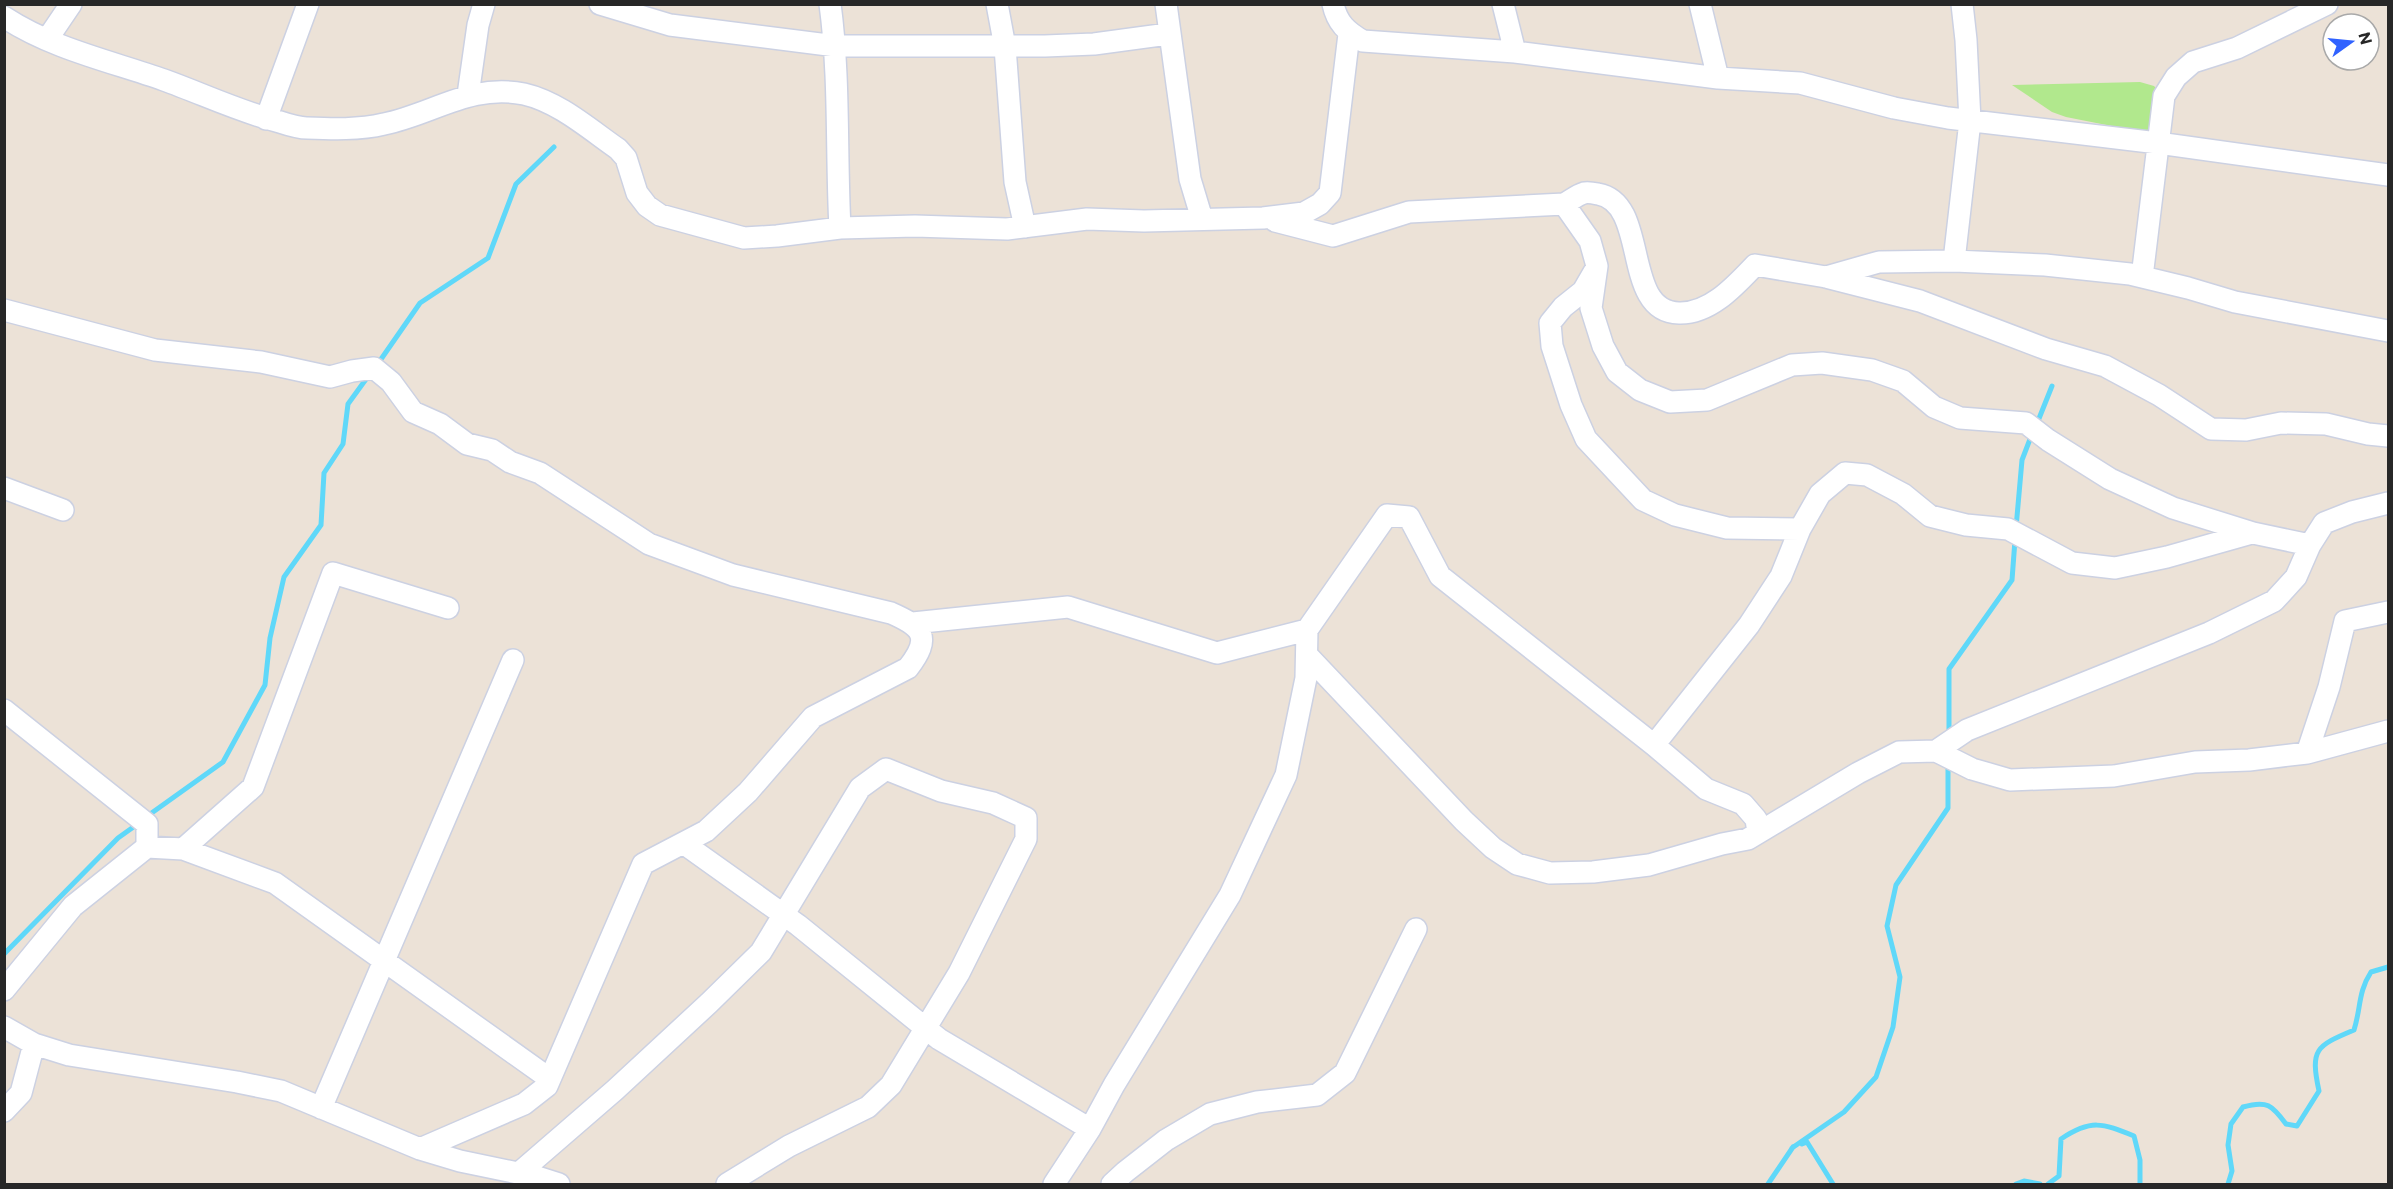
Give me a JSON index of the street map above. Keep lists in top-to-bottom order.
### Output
{
  "north": "right"
}
